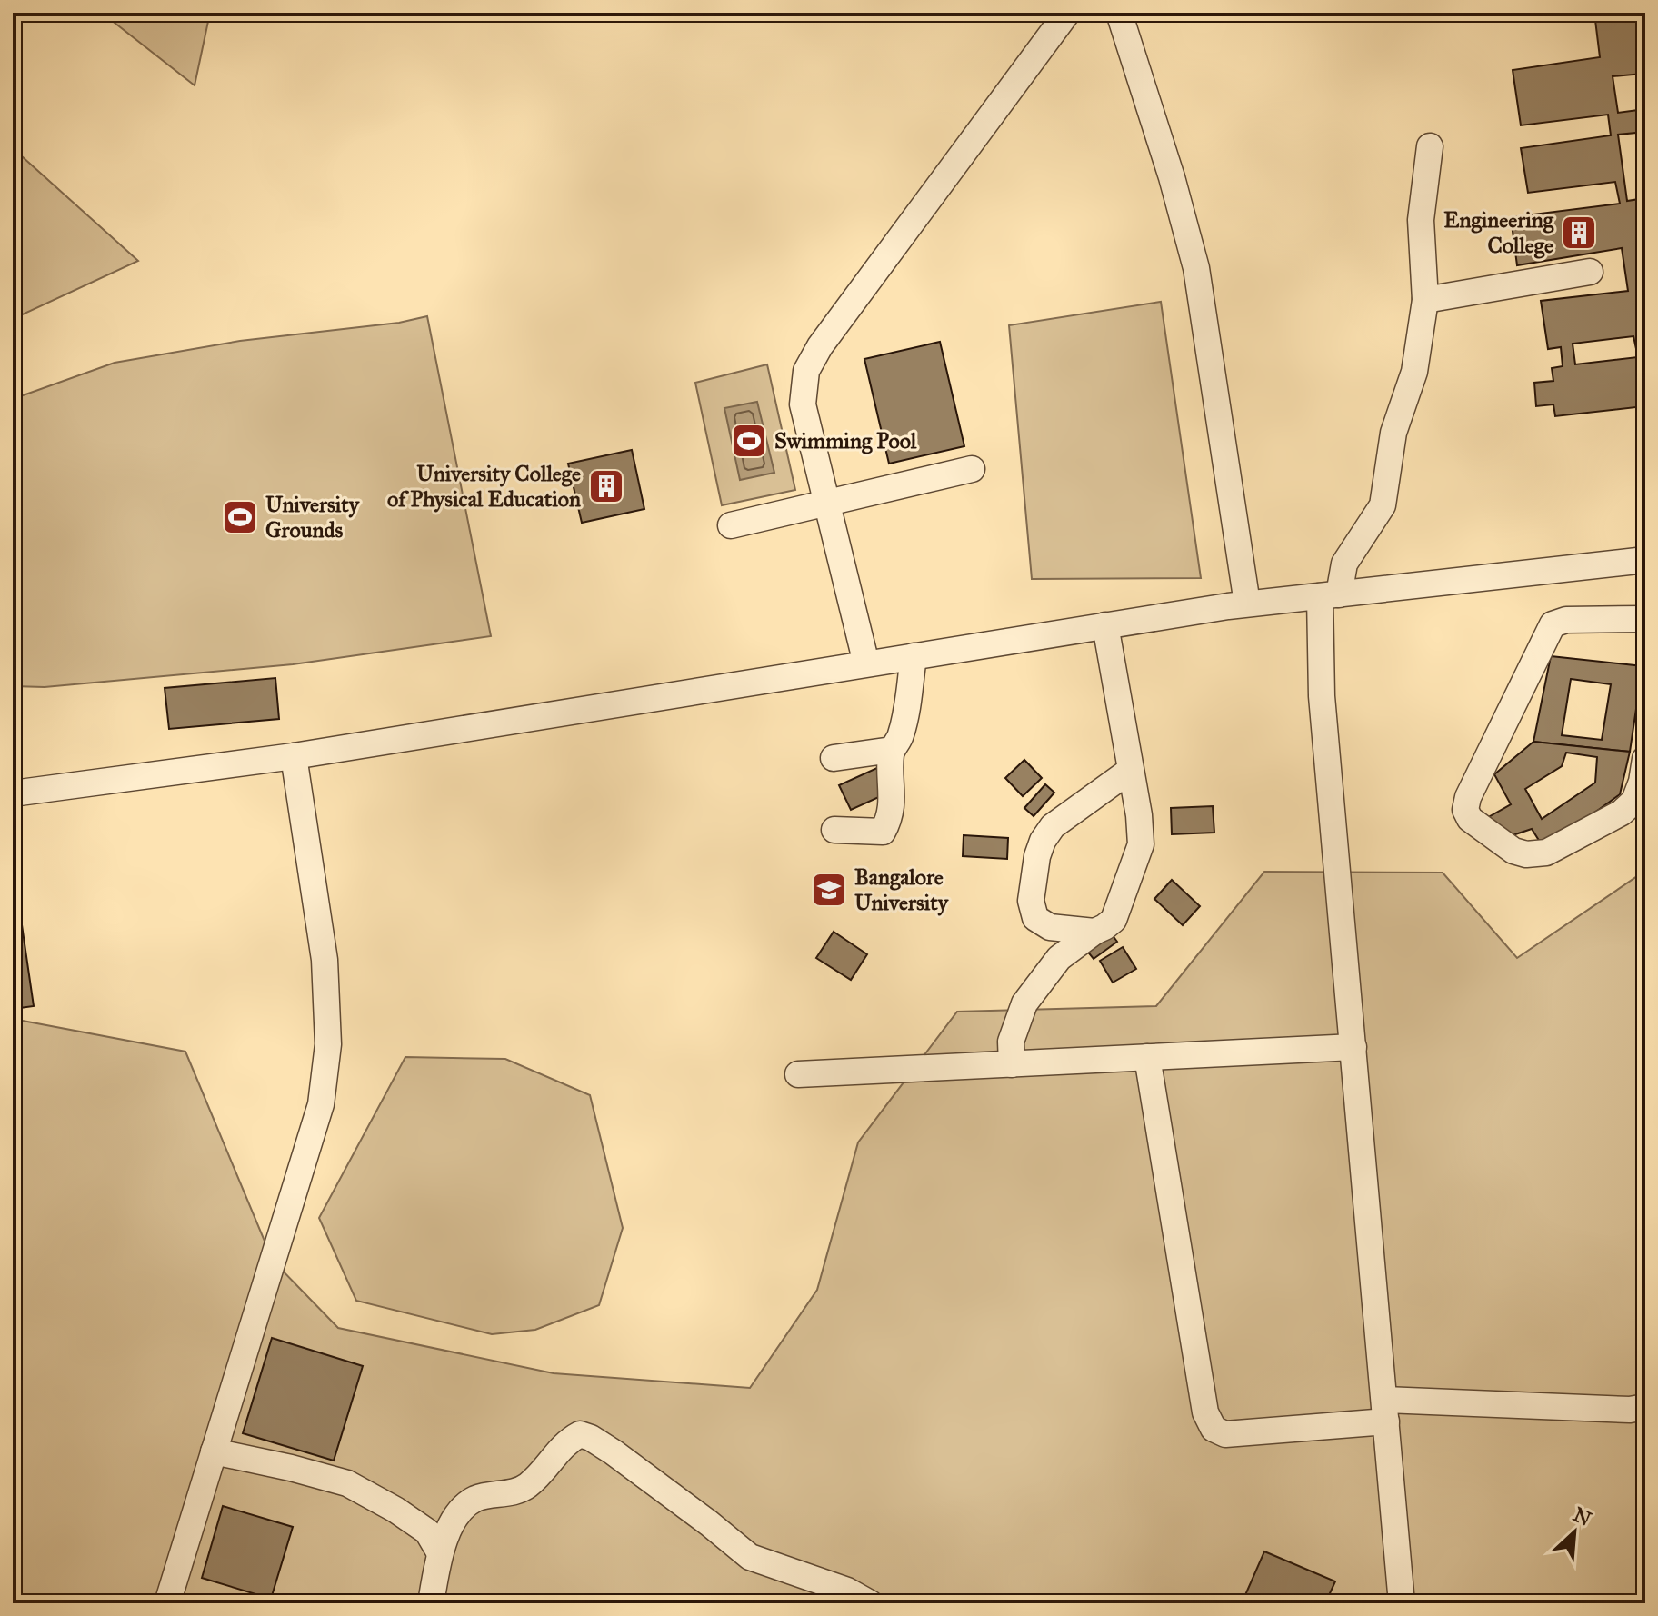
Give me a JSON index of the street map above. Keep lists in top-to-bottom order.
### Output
{
  "places": {
    "building": ["Engineering College", "University College of Physical Education"],
    "sports": ["Swimming Pool", "University Grounds"],
    "school or university": ["Bangalore University"]
  },
  "north": "top right"
}
